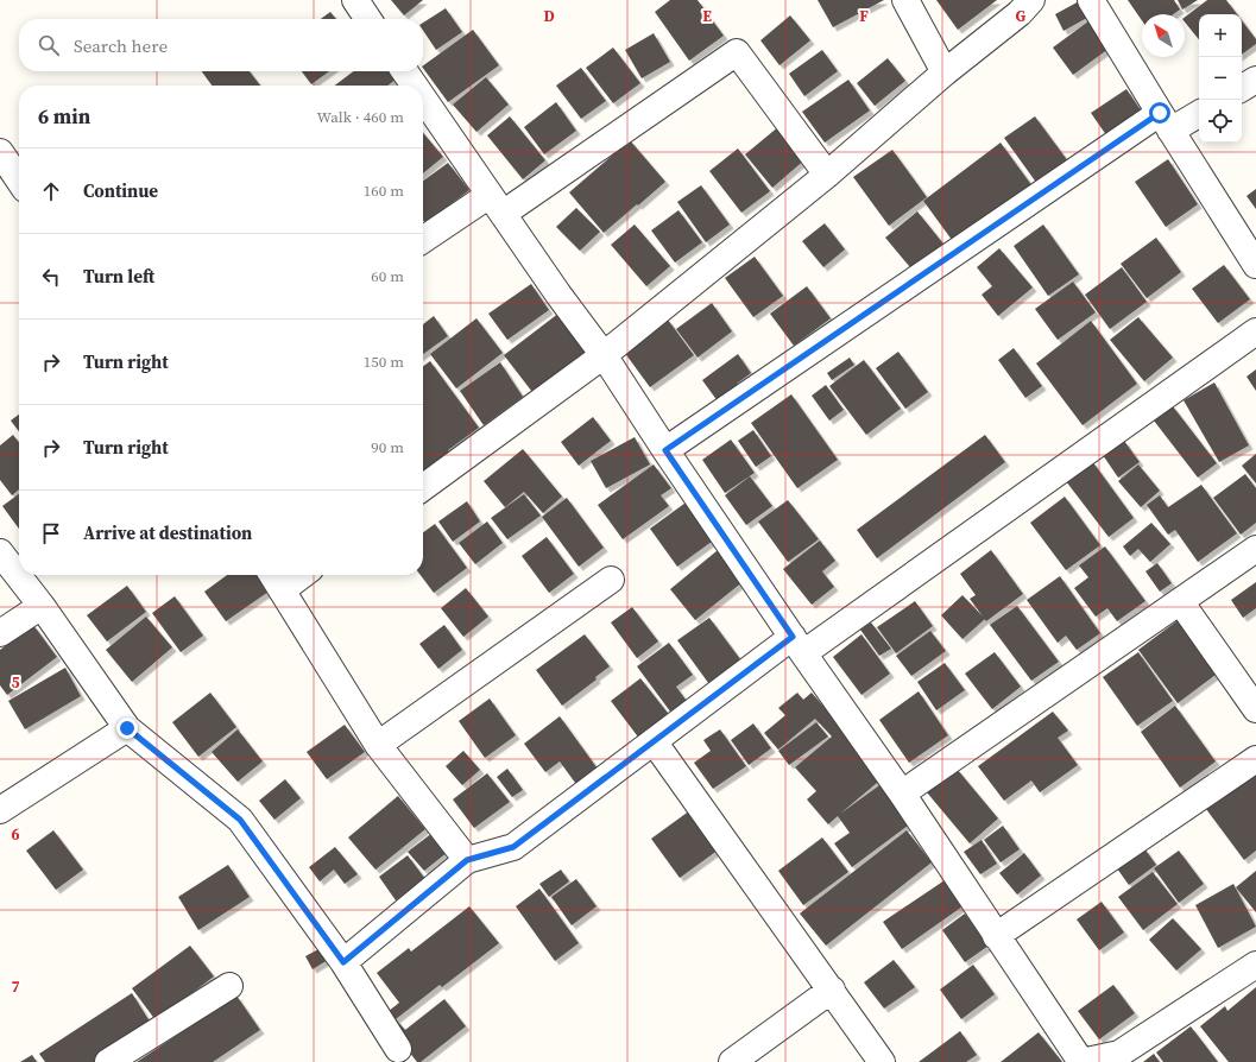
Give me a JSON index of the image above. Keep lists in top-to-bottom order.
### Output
{
  "north": "top left",
  "page": {
    "map_buttons": ["+", "−"],
    "search": "Search here",
    "heading": ["6 min", "Walk · 460 m"],
    "list": [
      ["Continue", "160 m"],
      ["Turn left", "60 m"],
      ["Turn right", "150 m"],
      ["Turn right", "90 m"],
      "Arrive at destination"
    ]
  },
  "grid": {
    "columns": [
      "D",
      "E",
      "F",
      "G"
    ],
    "rows": ["5", "6", "7"]
  }
}
